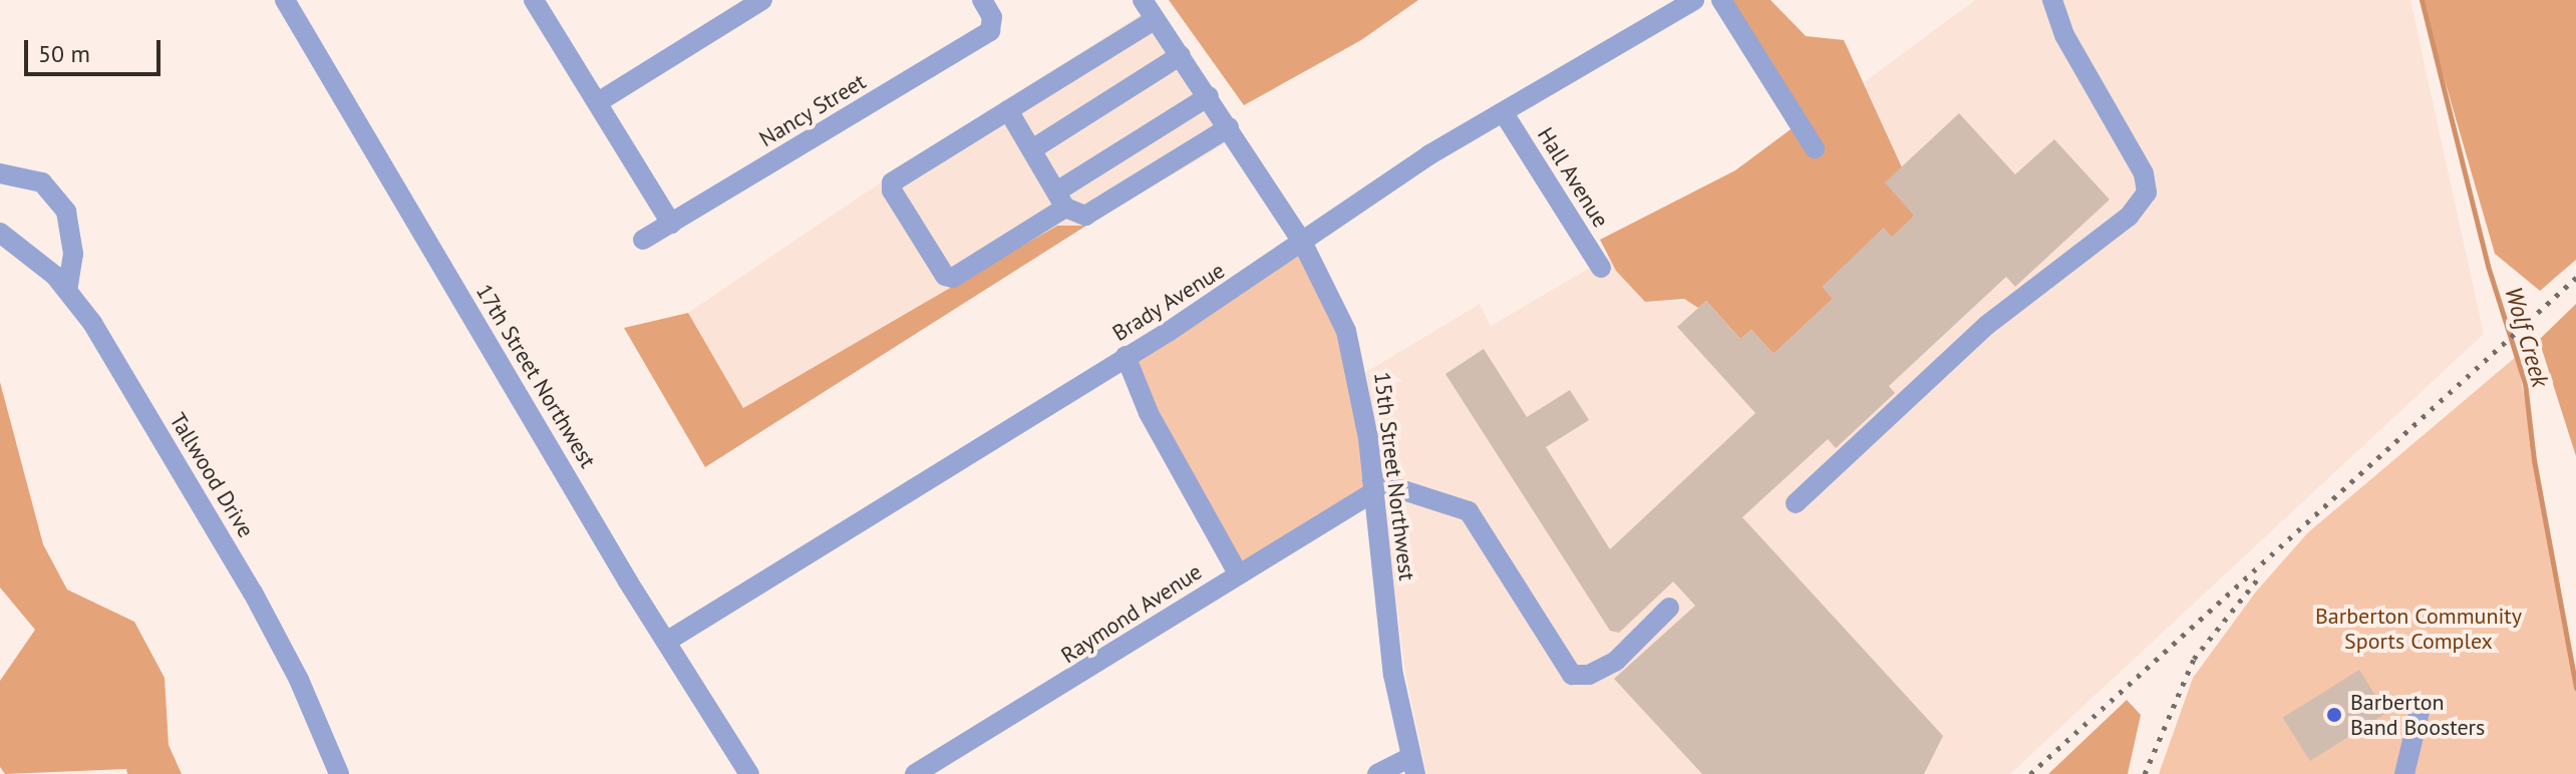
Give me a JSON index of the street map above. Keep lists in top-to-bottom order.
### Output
{
  "streets": {
    "street": [
      "Nancy Street",
      "Hall Avenue",
      "Brady Avenue",
      "17th Street Northwest",
      "Tallwood Drive",
      "15th Street Northwest",
      "Raymond Avenue"
    ]
  },
  "crossings": [
    ["Hall Avenue", "Brady Avenue"],
    ["Brady Avenue", "17th Street Northwest"],
    ["Brady Avenue", "15th Street Northwest"],
    ["15th Street Northwest", "Raymond Avenue"]
  ],
  "water": ["Wolf Creek"],
  "parks": ["Barberton Community Sports Complex"],
  "places": ["Barberton Band Boosters"],
  "scale_bar": "50 m"
}
